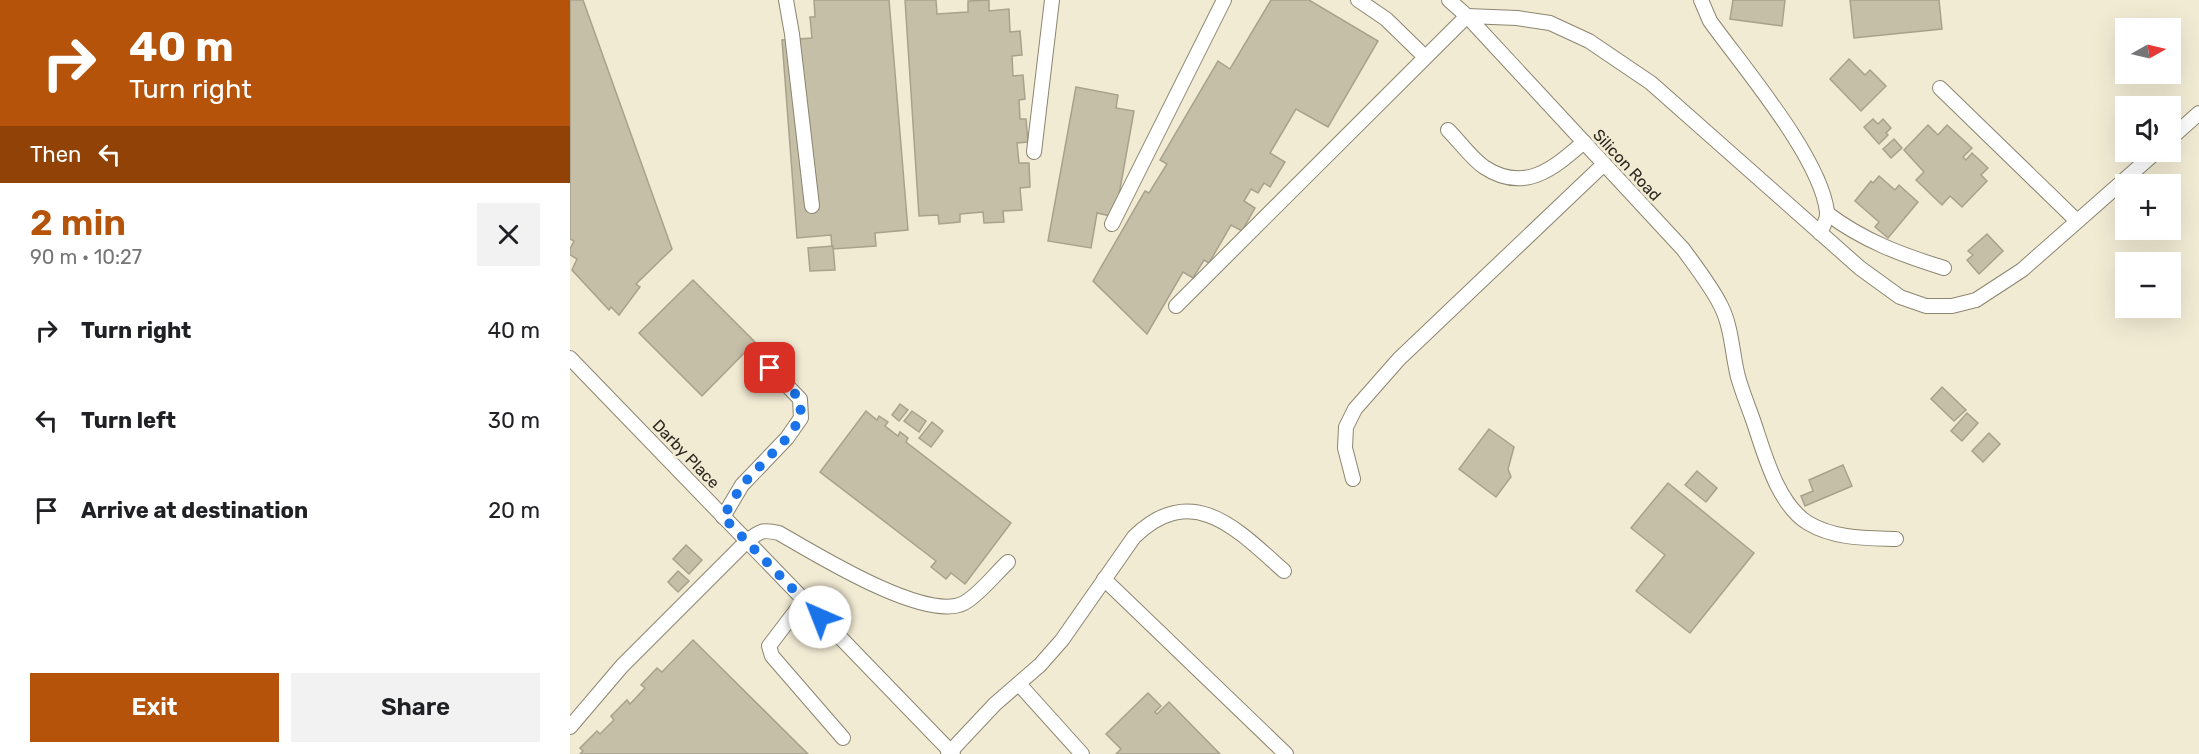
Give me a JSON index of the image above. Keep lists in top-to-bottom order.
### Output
{
  "streets": {
    "lane": ["Silicon Road", "Darby Place"]
  },
  "north": "right",
  "page": {
    "turn": ["40 m", "Turn right"],
    "map_buttons": ["+", "−"],
    "then": "Then",
    "heading": ["2 min", "90 m · 10:27"],
    "list": [
      {
        "name": "Turn right",
        "value": "40 m"
      },
      {
        "name": "Turn left",
        "value": "30 m"
      },
      {
        "name": "Arrive at destination",
        "value": "20 m"
      }
    ],
    "buttons": ["Exit", "Share"]
  }
}
